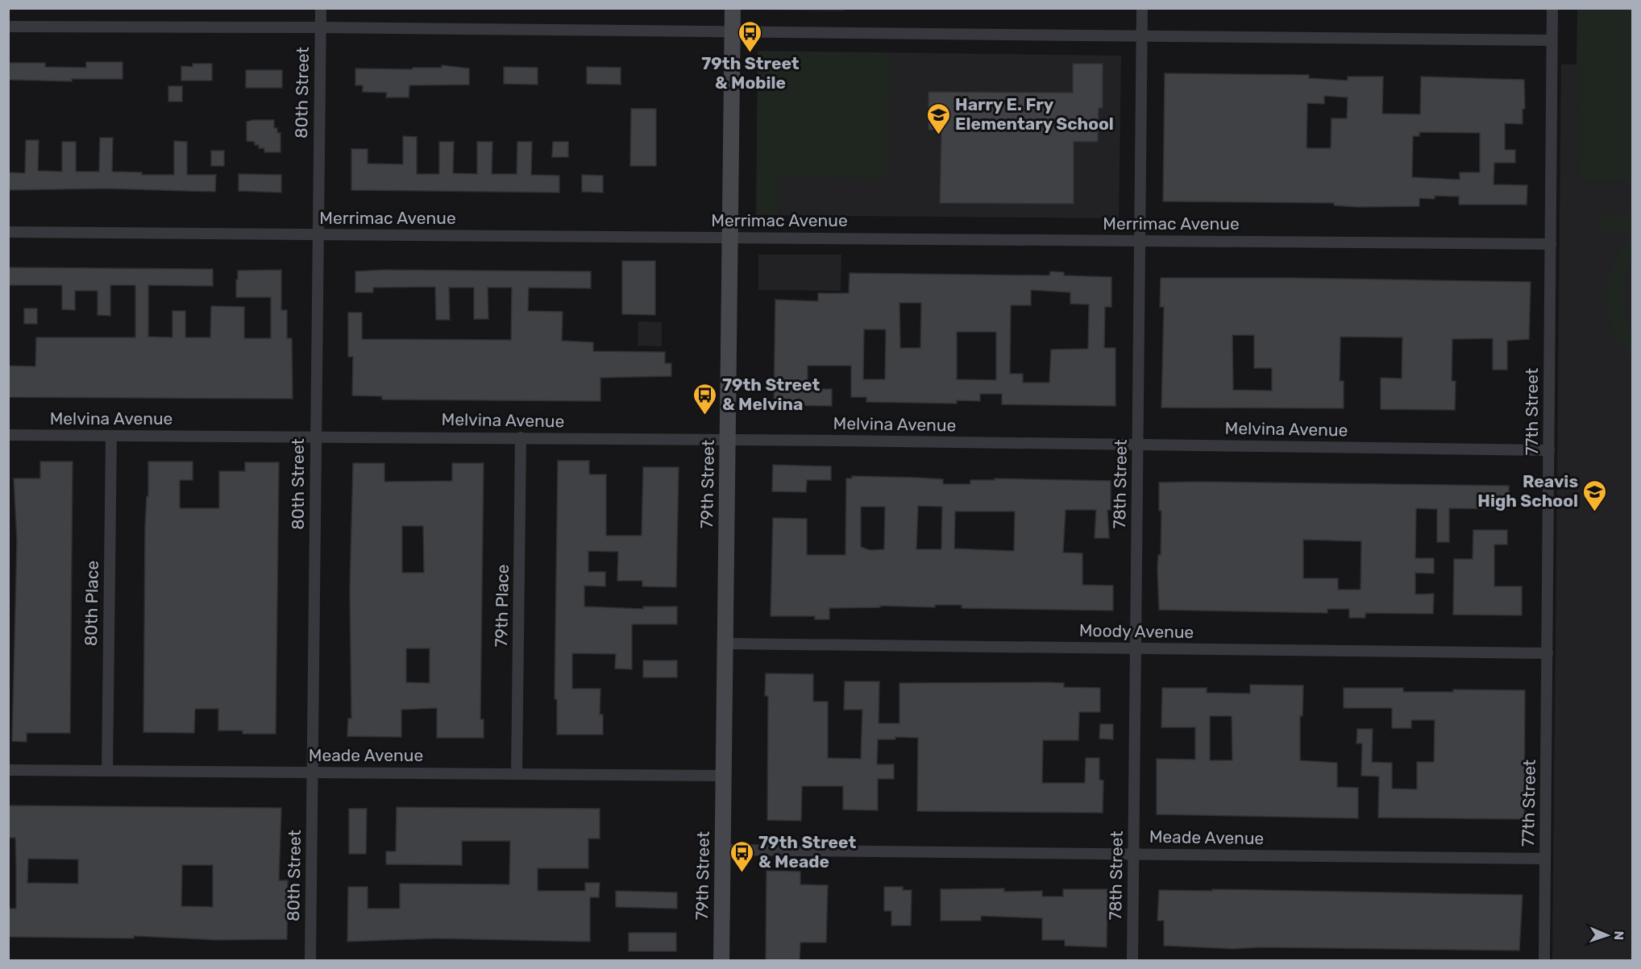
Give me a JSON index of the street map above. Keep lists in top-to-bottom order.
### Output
{
  "streets": {
    "main road": ["79th Street"],
    "street": [
      "80th Street",
      "Merrimac Avenue",
      "77th Street",
      "Melvina Avenue",
      "78th Street",
      "80th Place",
      "79th Place",
      "Moody Avenue",
      "Meade Avenue"
    ]
  },
  "crossings": [
    ["80th Street", "Merrimac Avenue"],
    ["80th Street", "Melvina Avenue"],
    ["80th Street", "Meade Avenue"],
    ["Merrimac Avenue", "77th Street"],
    ["Merrimac Avenue", "79th Street"],
    ["Merrimac Avenue", "78th Street"],
    ["77th Street", "Melvina Avenue"],
    ["77th Street", "Moody Avenue"],
    ["77th Street", "Meade Avenue"],
    ["Melvina Avenue", "79th Street"],
    ["Melvina Avenue", "78th Street"],
    ["Melvina Avenue", "80th Place"],
    ["Melvina Avenue", "79th Place"],
    ["79th Street", "Moody Avenue"],
    ["79th Street", "Meade Avenue"],
    ["78th Street", "Moody Avenue"],
    ["78th Street", "Meade Avenue"],
    ["80th Place", "Meade Avenue"],
    ["79th Place", "Meade Avenue"]
  ],
  "places": {
    "bus stop": ["79th Street & Mobile", "79th Street & Melvina", "79th Street & Meade"],
    "school or university": ["Harry E. Fry Elementary School", "Reavis High School"]
  },
  "north": "right"
}
